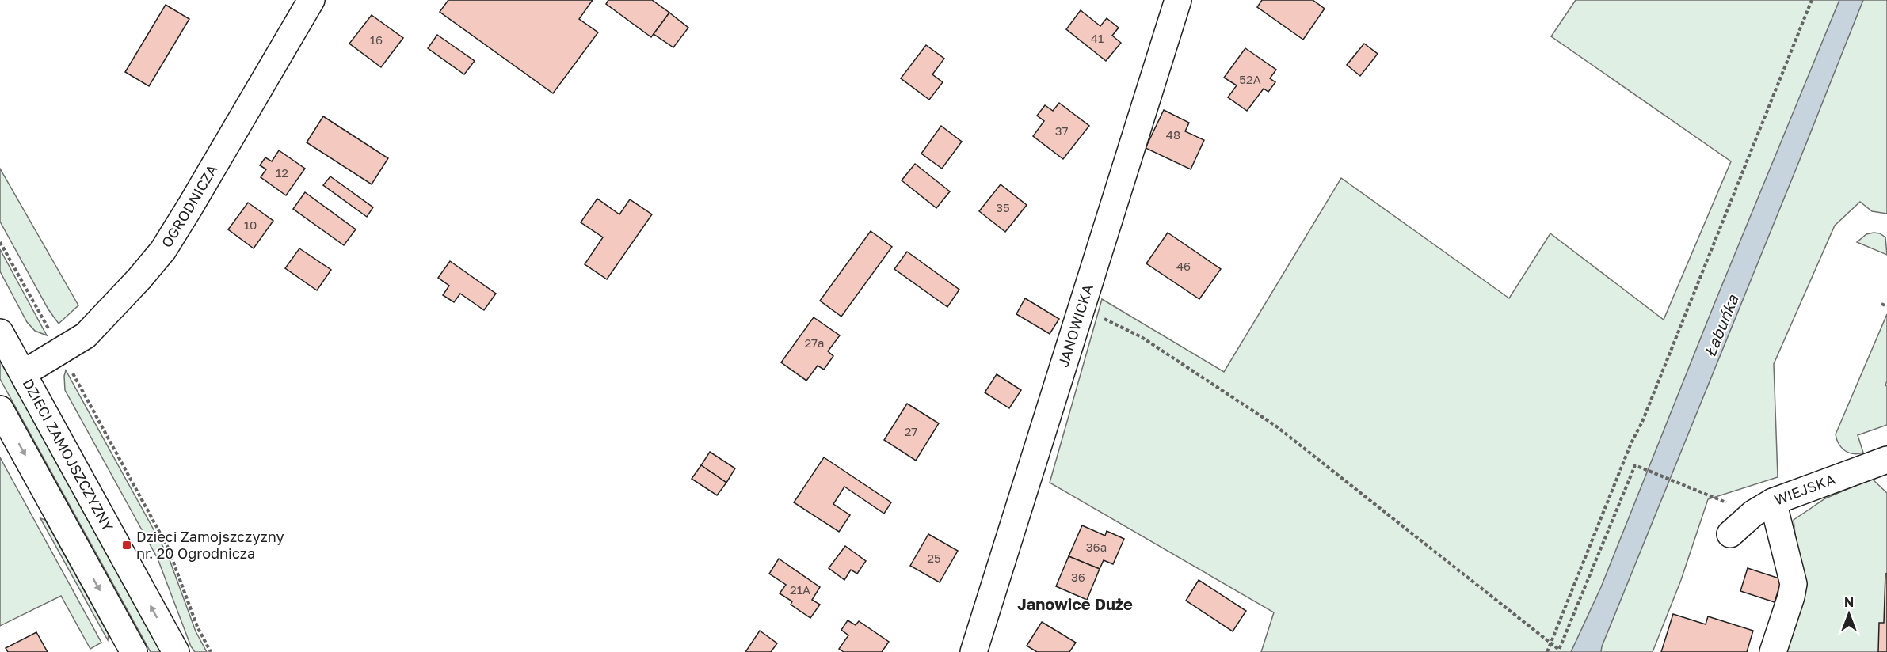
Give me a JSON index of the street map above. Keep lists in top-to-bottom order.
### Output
{
  "streets": {
    "street": [
      "OGRODNICZA",
      "JANOWICKA",
      "DZIECI ZAMOJSZCZYZNY",
      "WIEJSKA"
    ]
  },
  "crossings": [
    ["OGRODNICZA", "DZIECI ZAMOJSZCZYZNY"]
  ],
  "districts": ["Janowice Duże"],
  "water": ["Łabuńka"],
  "places": {
    "transit": ["Dzieci Zamojszczyzny nr. 20 Ogrodnicza"]
  },
  "house_numbers": [
    "41",
    "16",
    "52A",
    "37",
    "48",
    "12",
    "35",
    "10",
    "46",
    "27a",
    "27",
    "36a",
    "25",
    "36",
    "21A"
  ],
  "north": "top"
}
